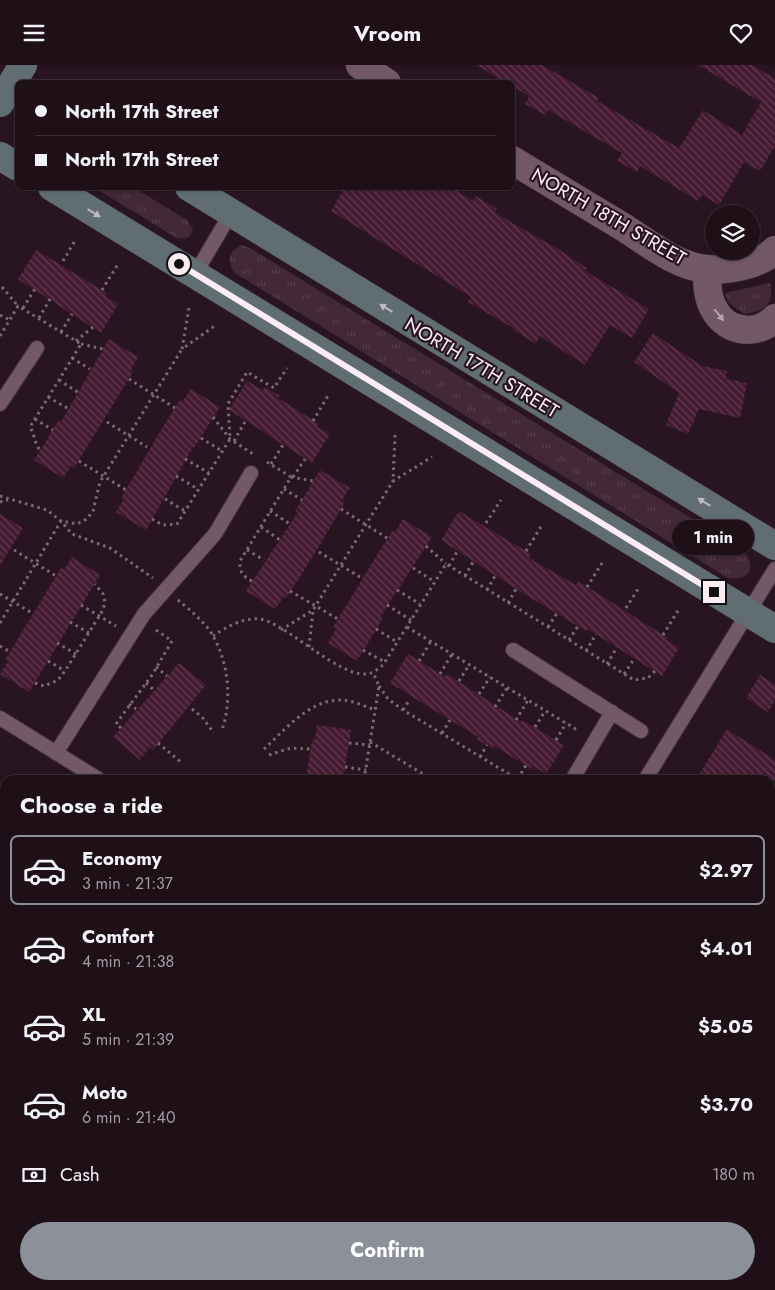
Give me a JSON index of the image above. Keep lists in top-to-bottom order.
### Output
{
  "streets": {
    "main road": ["NORTH 17TH STREET"],
    "street": ["NORTH 18TH STREET"]
  },
  "page": {
    "header": "Vroom",
    "banner": ["North 17th Street", "North 17th Street"],
    "bubble": "1 min",
    "heading": "Choose a ride",
    "list": [
      {
        "name": "Economy",
        "note": "3 min · 21:37",
        "value": "$2.97"
      },
      {
        "name": "Comfort",
        "note": "4 min · 21:38",
        "value": "$4.01"
      },
      {
        "name": "XL",
        "note": "5 min · 21:39",
        "value": "$5.05"
      },
      {
        "name": "Moto",
        "note": "6 min · 21:40",
        "value": "$3.70"
      }
    ],
    "pay": ["Cash", "180 m"],
    "buttons": "Confirm"
  }
}
